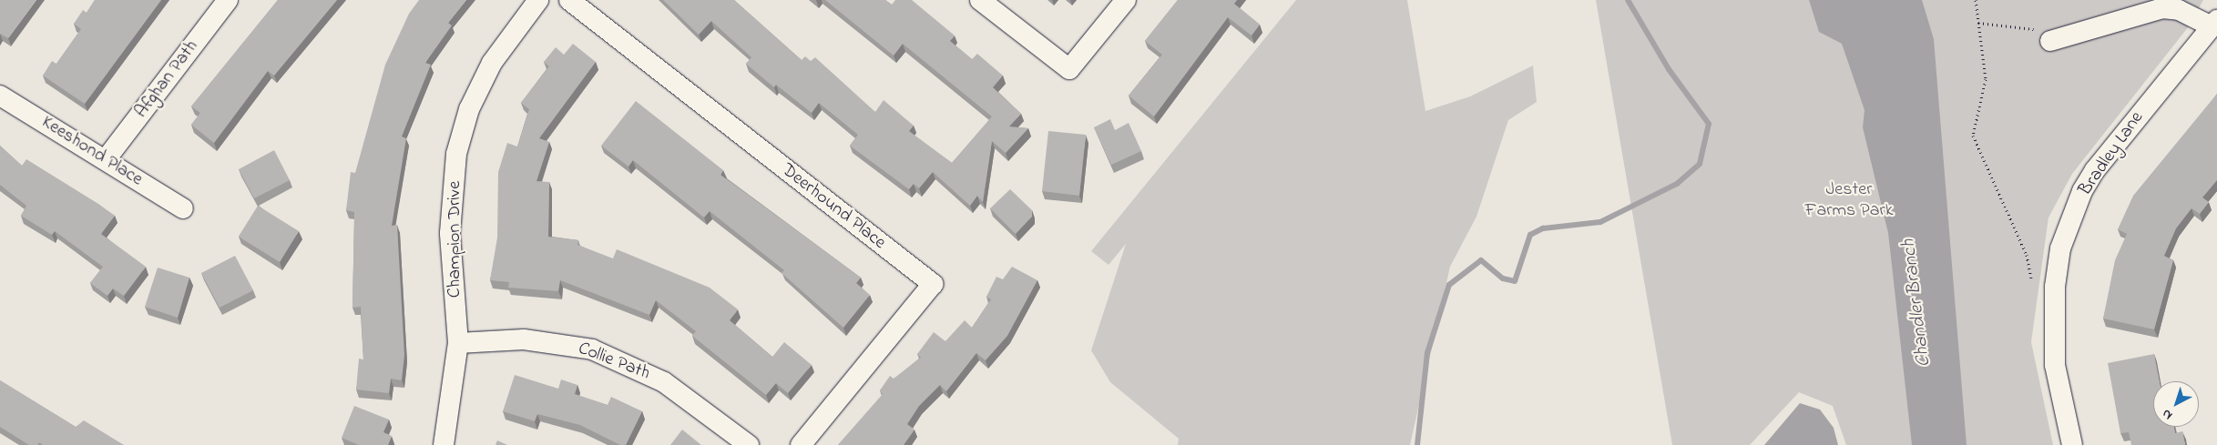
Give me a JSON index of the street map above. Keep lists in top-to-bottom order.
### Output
{
  "streets": {
    "street": [
      "Afghan Path",
      "Keeshond Place",
      "Bradley Lane",
      "Deerhound Place",
      "Champion Drive",
      "Collie Path"
    ]
  },
  "crossings": [
    ["Afghan Path", "Keeshond Place"],
    ["Champion Drive", "Collie Path"]
  ],
  "water": ["Chandler Branch"],
  "parks": ["Jester Farms Park"],
  "north": "bottom left"
}
